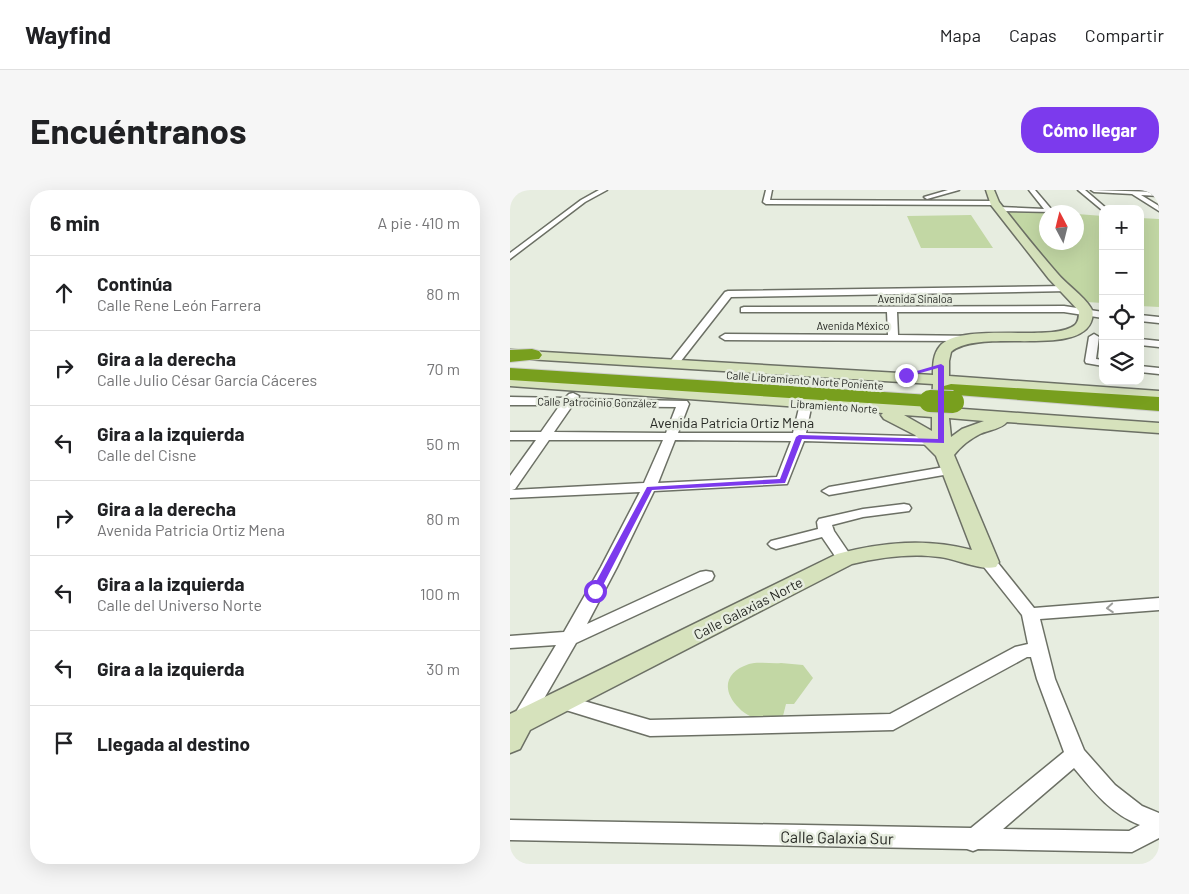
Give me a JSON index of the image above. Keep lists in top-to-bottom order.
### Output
{
  "streets": {
    "highway": ["Calle Libramiento Norte Poniente"],
    "street": [
      "Avenida Sinaloa",
      "Avenida México",
      "Calle Patrocinio González",
      "Libramiento Norte",
      "Avenida Patricia Ortiz Mena",
      "Calle Galaxias Norte",
      "Calle Galaxia Sur"
    ]
  },
  "crossings": [
    ["Calle Libramiento Norte Poniente", "Libramiento Norte"],
    ["Calle Patrocinio González", "Avenida Patricia Ortiz Mena"]
  ],
  "north": "top",
  "page": {
    "header": "Wayfind",
    "nav": ["Mapa", "Capas", "Compartir"],
    "buttons": "Cómo llegar",
    "title": "Encuéntranos",
    "heading": ["6 min", "A pie · 410 m"],
    "map_buttons": ["+", "−"],
    "list": [
      ["Continúa", "Calle Rene León Farrera", "80 m"],
      ["Gira a la derecha", "Calle Julio César García Cáceres", "70 m"],
      ["Gira a la izquierda", "Calle del Cisne", "50 m"],
      ["Gira a la derecha", "Avenida Patricia Ortiz Mena", "80 m"],
      ["Gira a la izquierda", "Calle del Universo Norte", "100 m"],
      ["Gira a la izquierda", "30 m"],
      "Llegada al destino"
    ]
  }
}
